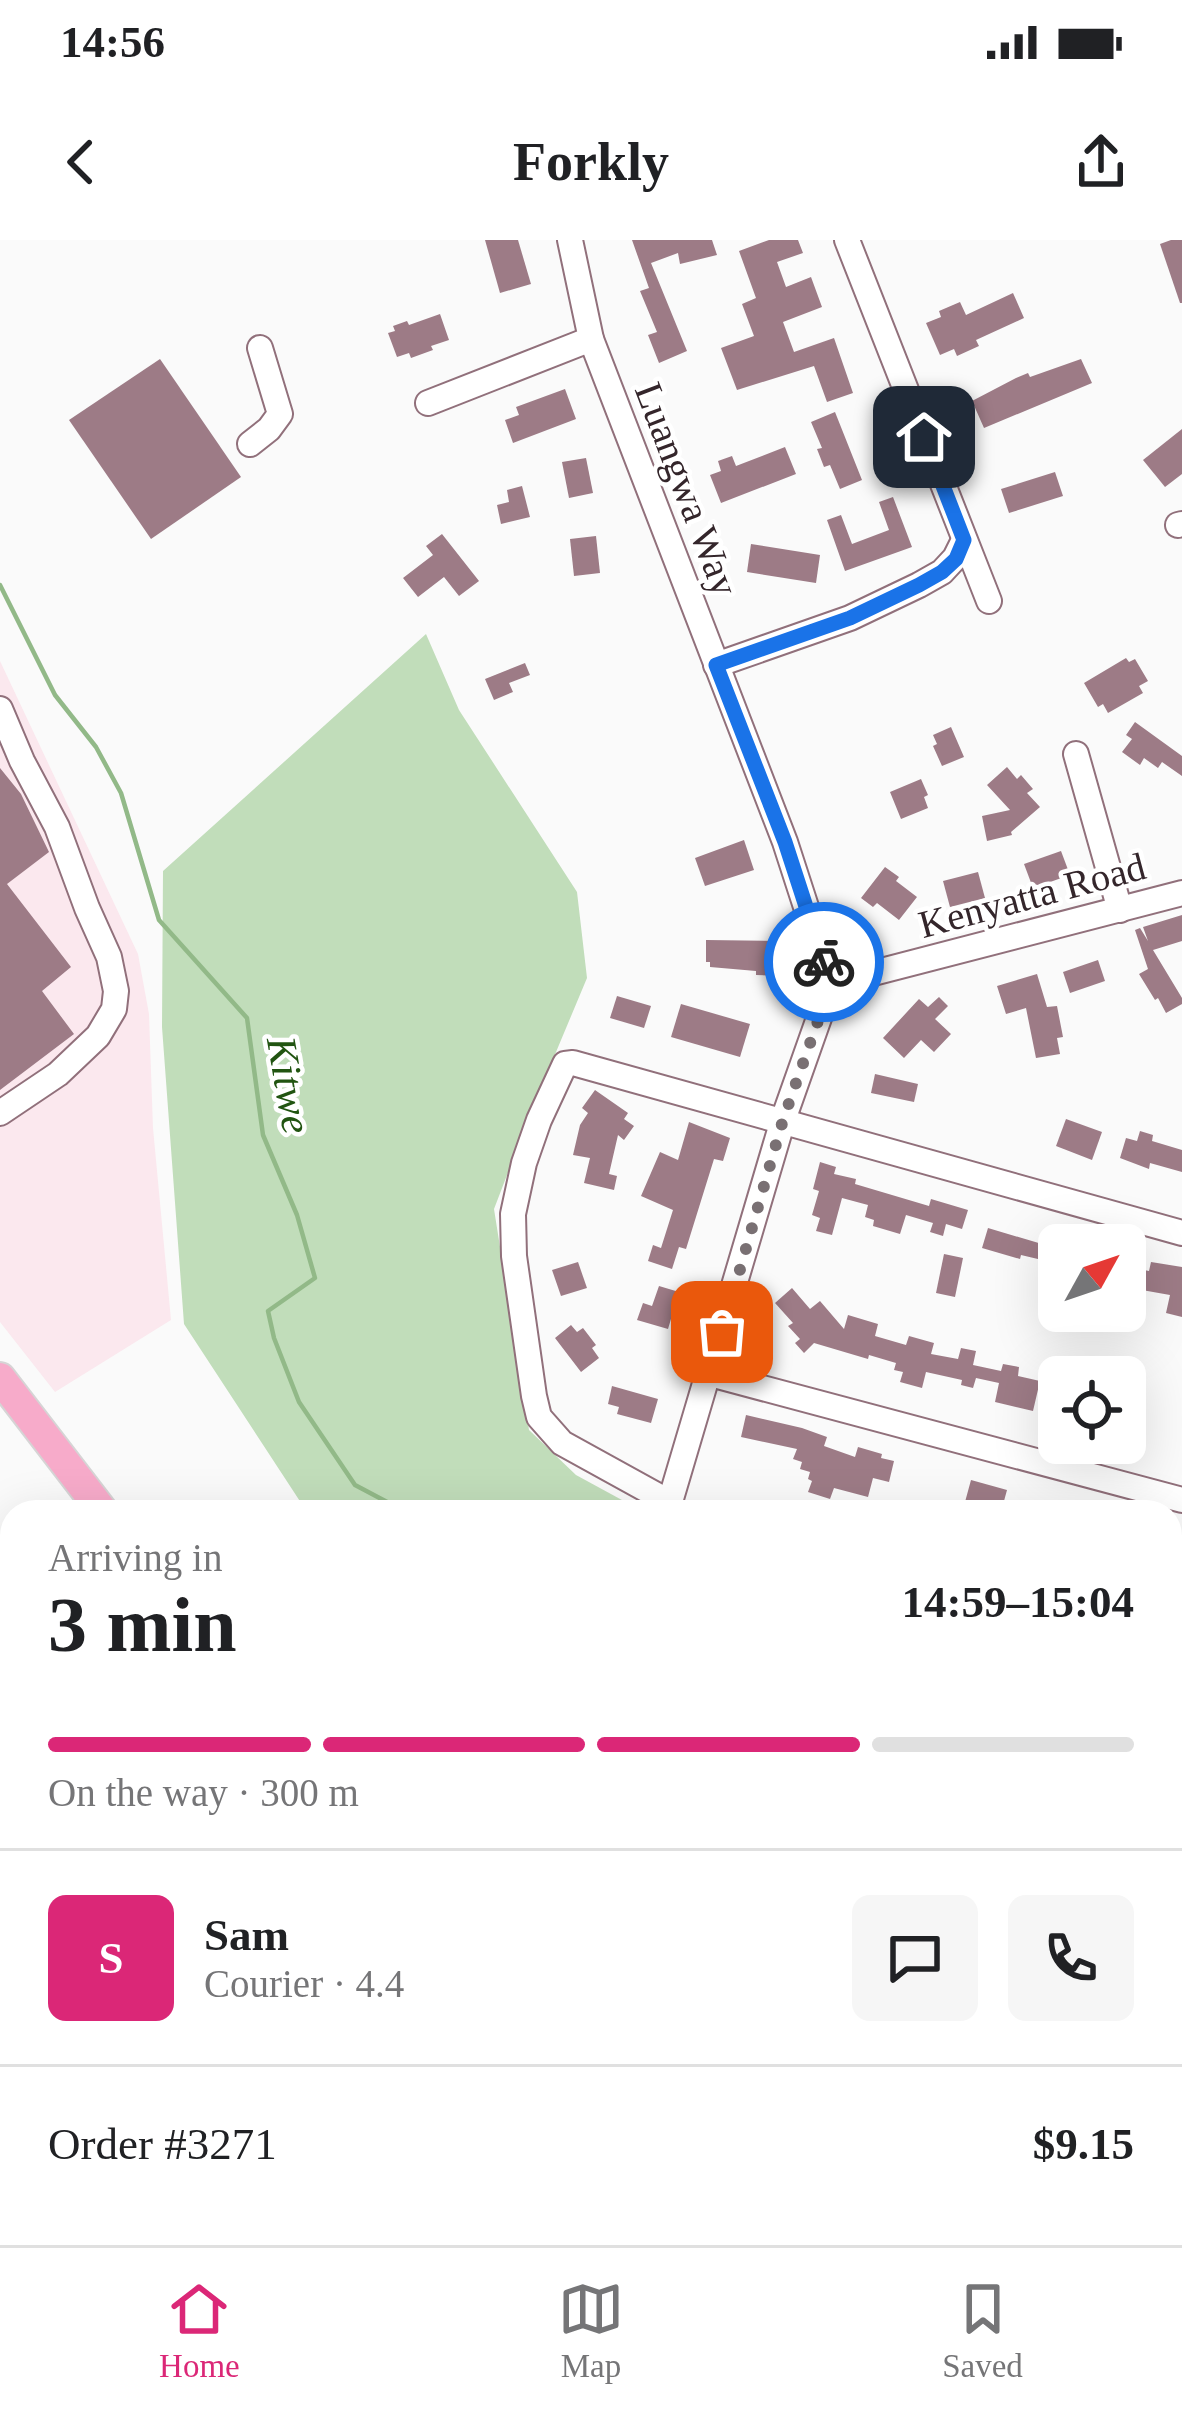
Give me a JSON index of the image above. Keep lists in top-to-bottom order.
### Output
{
  "streets": {
    "street": ["Luangwa Way", "Kenyatta Road"]
  },
  "crossings": [
    ["Luangwa Way", "Kenyatta Road"]
  ],
  "water": ["Kitwe"],
  "north": "top right",
  "page": {
    "status": "14:56",
    "header": "Forkly",
    "heading": ["3 min", "Arriving in", "14:59–15:04"],
    "panel": [
      "Sam",
      "Courier · 4.4",
      "Order #3271",
      "$9.15"
    ],
    "bar": "On the way · 300 m",
    "round": "S",
    "tabs": ["Home", "Map", "Saved"]
  }
}
